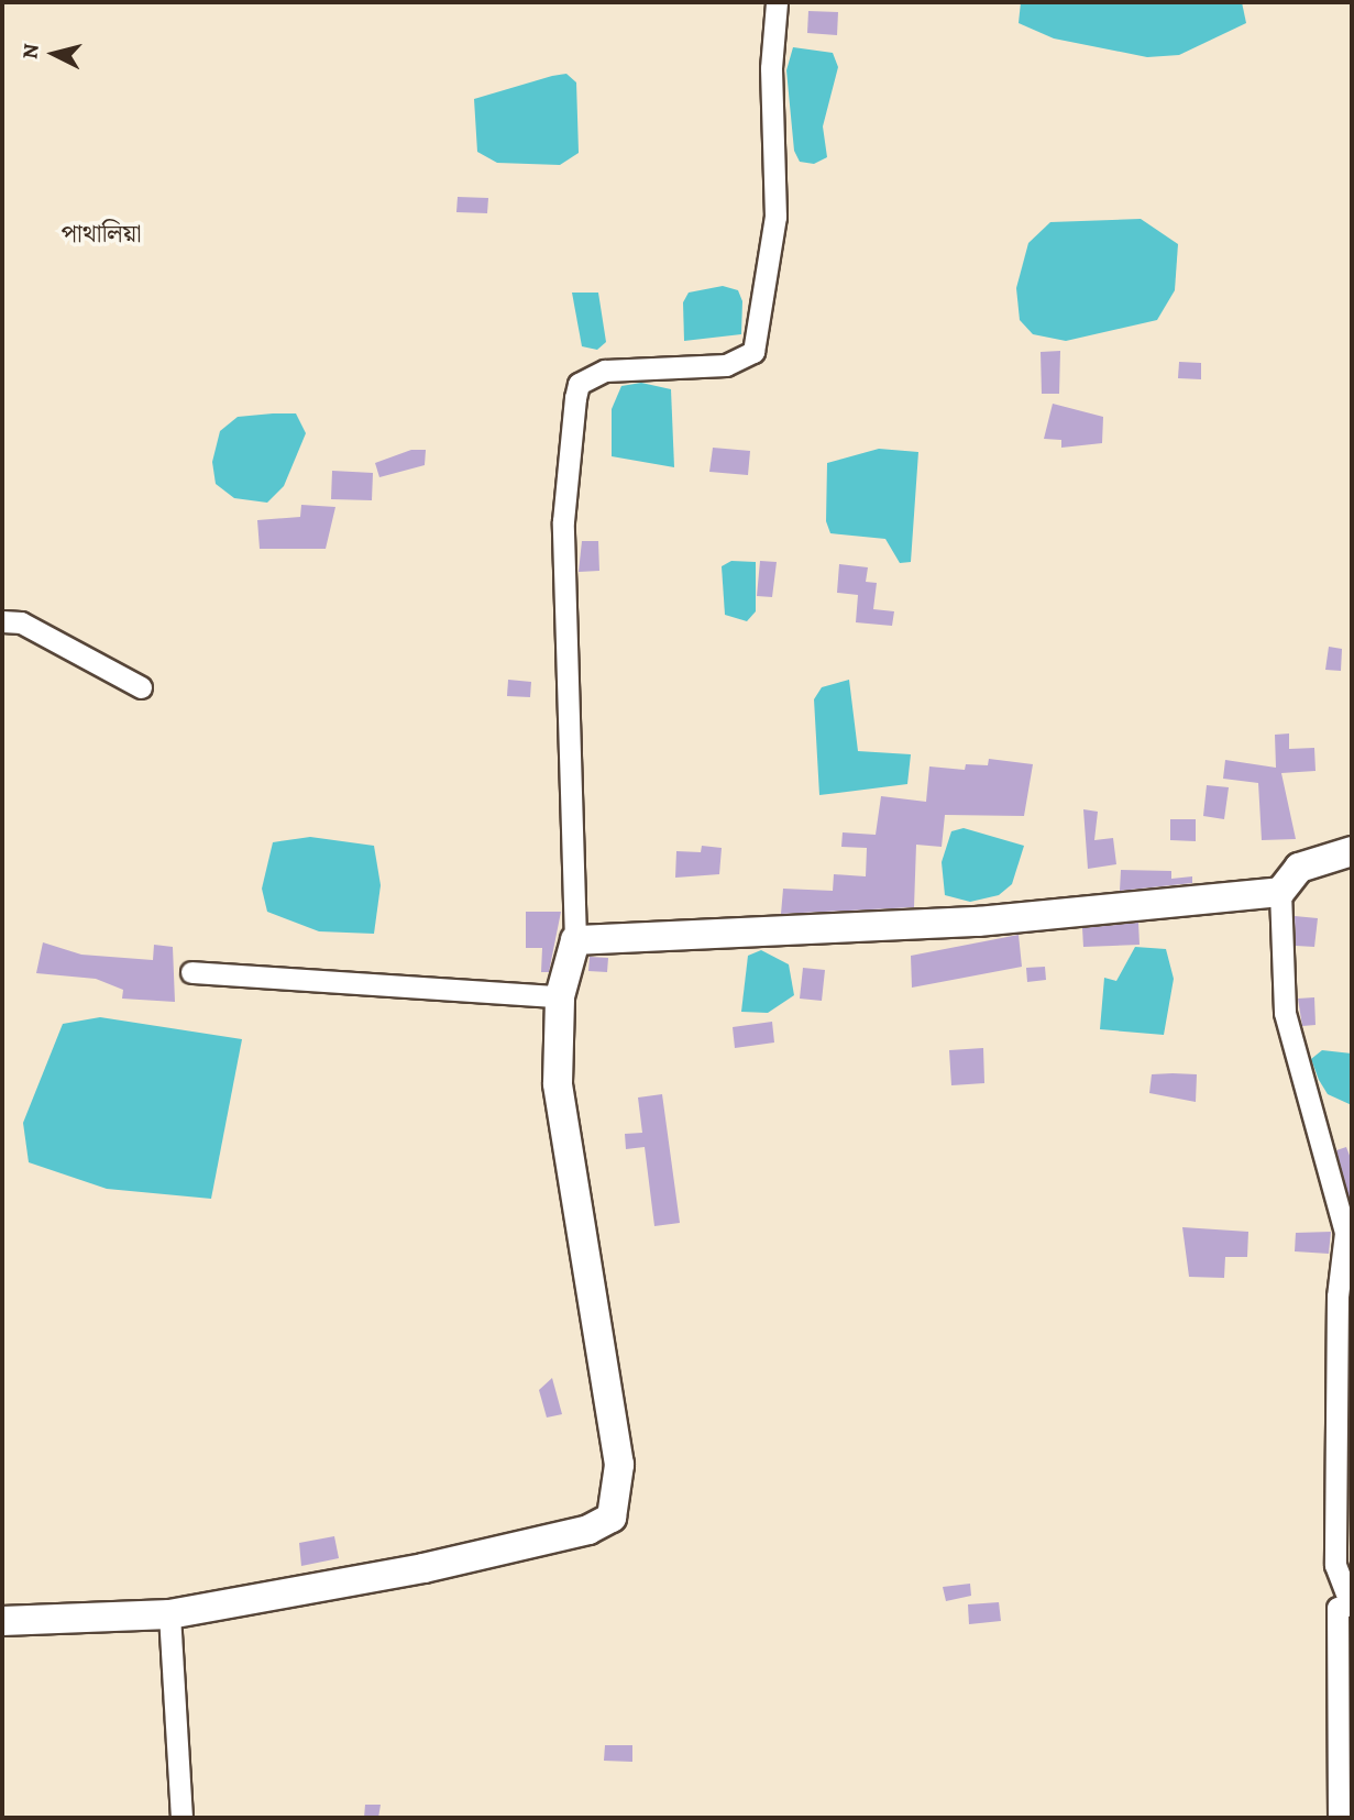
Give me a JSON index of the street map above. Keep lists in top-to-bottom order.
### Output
{
  "districts": ["পাথালিয়া"],
  "north": "left"
}
